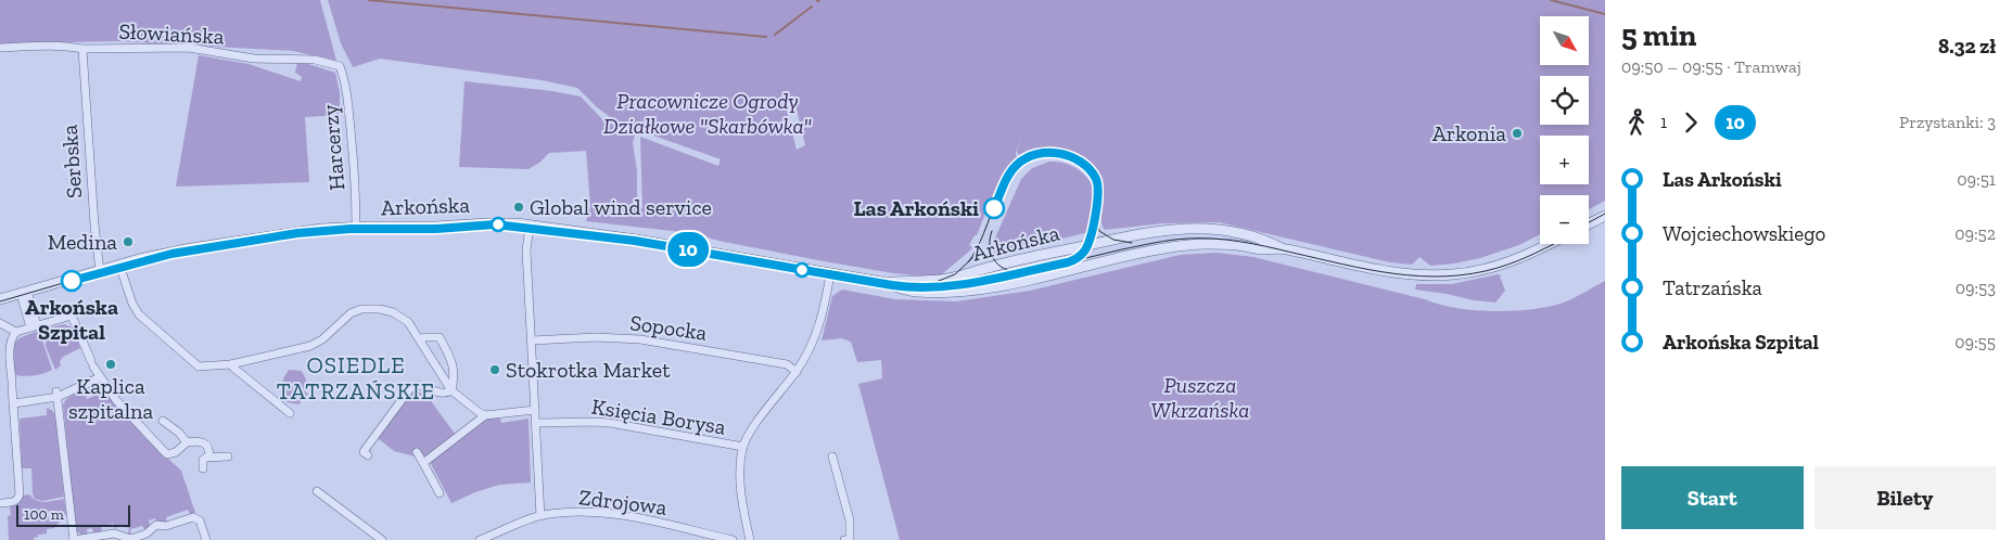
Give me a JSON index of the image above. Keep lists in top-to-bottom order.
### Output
{
  "streets": {
    "street": [
      "Słowiańska",
      "Harcerzy",
      "Serbska",
      "Arkońska",
      "Sopocka",
      "Księcia Borysa",
      "Zdrojowa"
    ]
  },
  "crossings": [
    ["Słowiańska", "Harcerzy"],
    ["Słowiańska", "Serbska"],
    ["Harcerzy", "Arkońska"],
    ["Serbska", "Arkońska"]
  ],
  "districts": ["OSIEDLE TATRZAŃSKIE"],
  "parks": ["Pracownicze Ogrody Działkowe \"Skarbówka\"", "Puszcza Wkrzańska"],
  "places": [
    "Arkonia",
    "Global wind service",
    "Las Arkoński",
    "Medina",
    "Arkońska Szpital",
    "Kaplica szpitalna",
    "Stokrotka Market"
  ],
  "lines": ["tram line 10"],
  "scale_bar": "100 m",
  "north": "bottom right",
  "page": {
    "on_map": "10",
    "heading": ["5 min", "09:50 – 09:55 · Tramwaj", "8.32 zł"],
    "map_buttons": ["+", "−"],
    "legs": ["1", "10", "Przystanki: 3"],
    "list": [
      {
        "name": "Las Arkoński",
        "value": "09:51"
      },
      {
        "name": "Wojciechowskiego",
        "value": "09:52"
      },
      {
        "name": "Tatrzańska",
        "value": "09:53"
      },
      {
        "name": "Arkońska Szpital",
        "value": "09:55"
      }
    ],
    "buttons": ["Start", "Bilety"],
    "scale": "100 m"
  }
}
